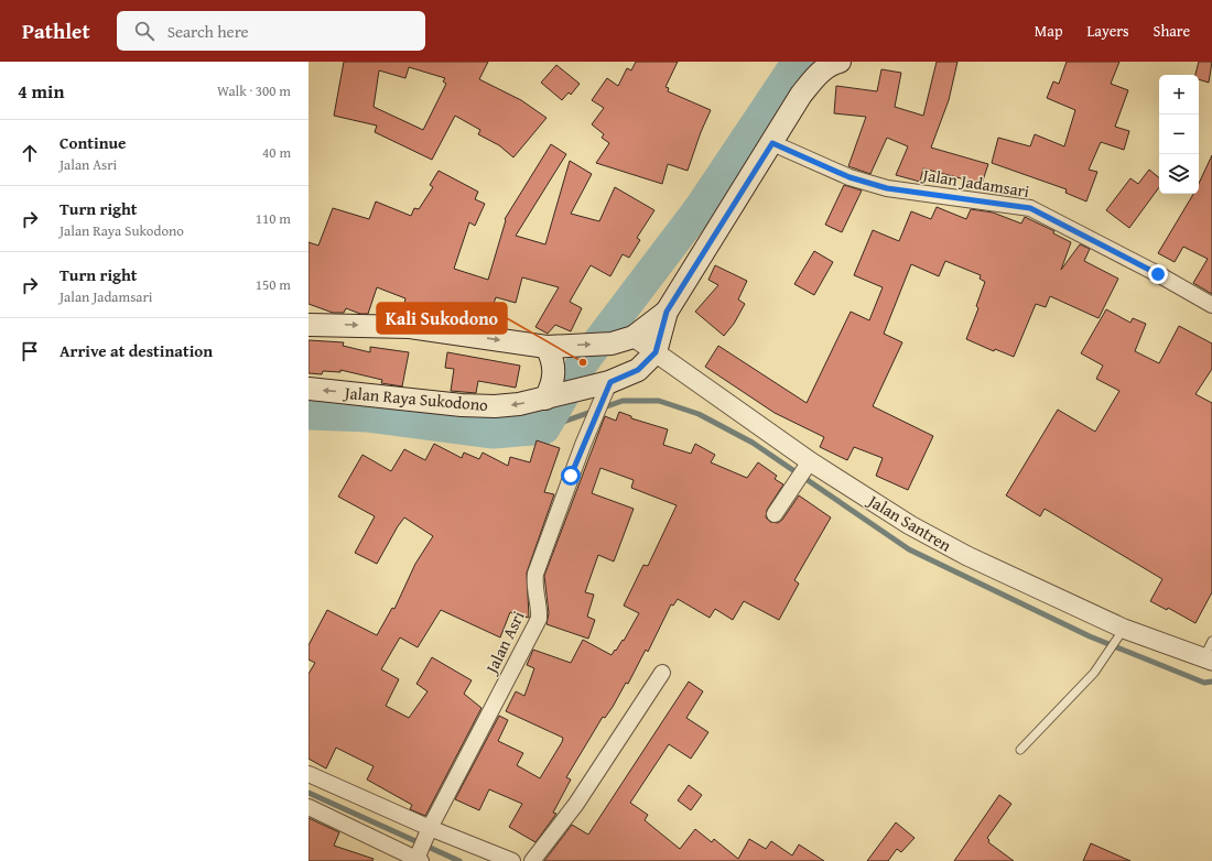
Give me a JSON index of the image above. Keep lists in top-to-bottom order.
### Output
{
  "streets": {
    "main road": ["Jalan Raya Sukodono"],
    "street": ["Jalan Jadamsari", "Jalan Santren", "Jalan Asri"]
  },
  "crossings": [
    ["Jalan Jadamsari", "Jalan Raya Sukodono"],
    ["Jalan Raya Sukodono", "Jalan Santren"],
    ["Jalan Raya Sukodono", "Jalan Asri"]
  ],
  "places": ["Kali Sukodono"],
  "page": {
    "header": "Pathlet",
    "search": "Search here",
    "nav": ["Map", "Layers", "Share"],
    "heading": ["4 min", "Walk · 300 m"],
    "map_buttons": ["+", "−"],
    "list": [
      ["Continue", "Jalan Asri", "40 m"],
      ["Turn right", "Jalan Raya Sukodono", "110 m"],
      ["Turn right", "Jalan Jadamsari", "150 m"],
      "Arrive at destination"
    ]
  }
}
